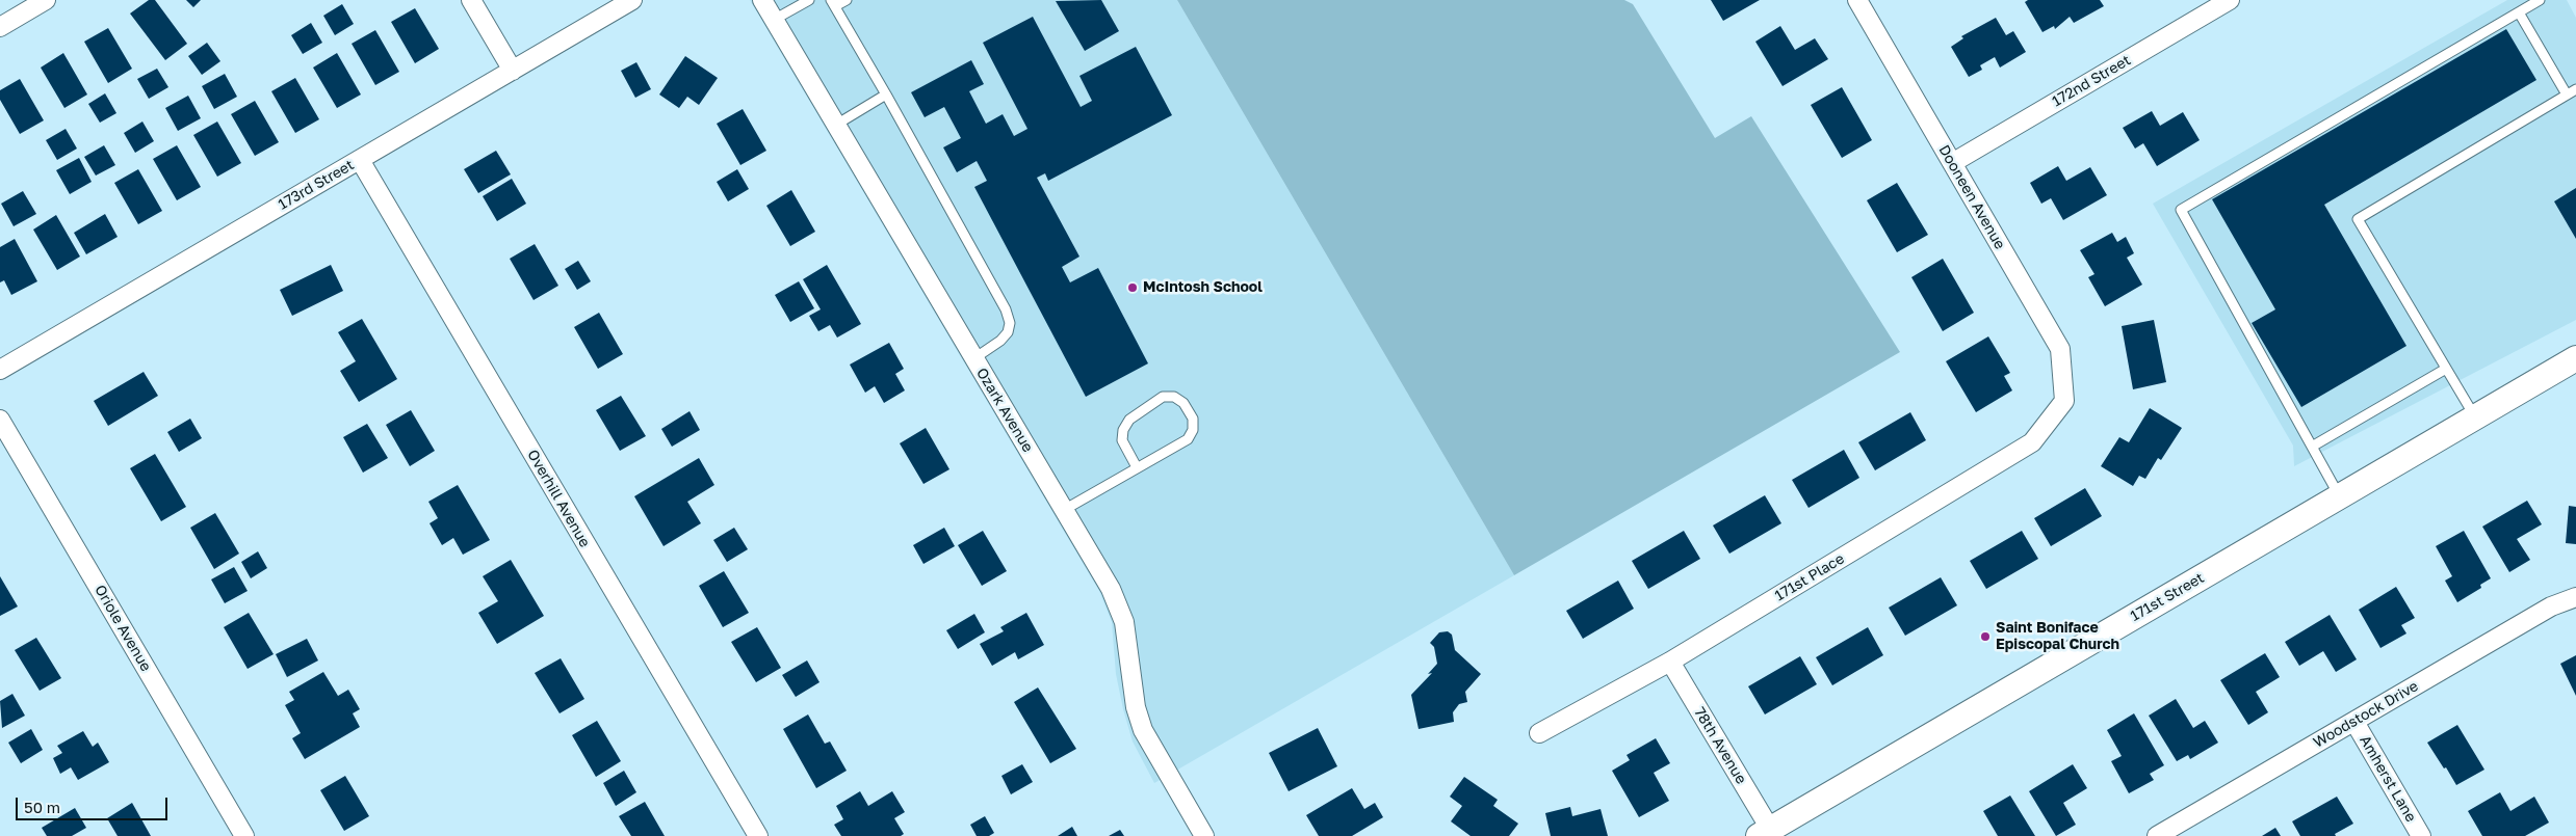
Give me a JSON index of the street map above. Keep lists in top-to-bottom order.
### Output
{
  "streets": {
    "street": [
      "172nd Street",
      "173rd Street",
      "Dooneen Avenue",
      "Ozark Avenue",
      "Overhill Avenue",
      "171st Place",
      "171st Street",
      "Oriole Avenue",
      "Woodstock Drive",
      "78th Avenue",
      "Amherst Lane"
    ]
  },
  "crossings": [
    ["172nd Street", "Dooneen Avenue"],
    ["173rd Street", "Overhill Avenue"],
    ["Dooneen Avenue", "171st Place"],
    ["171st Place", "78th Avenue"],
    ["171st Street", "78th Avenue"],
    ["Woodstock Drive", "Amherst Lane"]
  ],
  "places": ["McIntosh School", "Saint Boniface Episcopal Church"],
  "scale_bar": "50 m"
}
